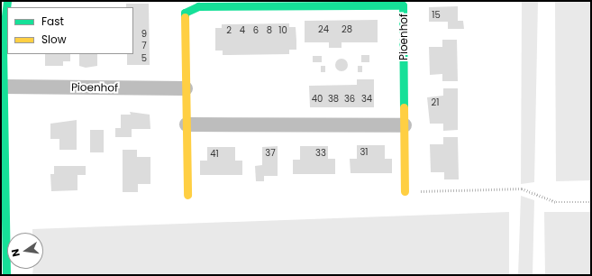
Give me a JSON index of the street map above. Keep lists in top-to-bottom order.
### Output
{
  "streets": {
    "street": ["Pioenhof"]
  },
  "house_numbers": [
    "15",
    "24",
    "28",
    "2",
    "4",
    "6",
    "8",
    "10",
    "9",
    "7",
    "5",
    "40",
    "38",
    "36",
    "34",
    "21",
    "31",
    "37",
    "33",
    "41"
  ],
  "legend": ["Fast", "Slow"],
  "north": "left"
}
